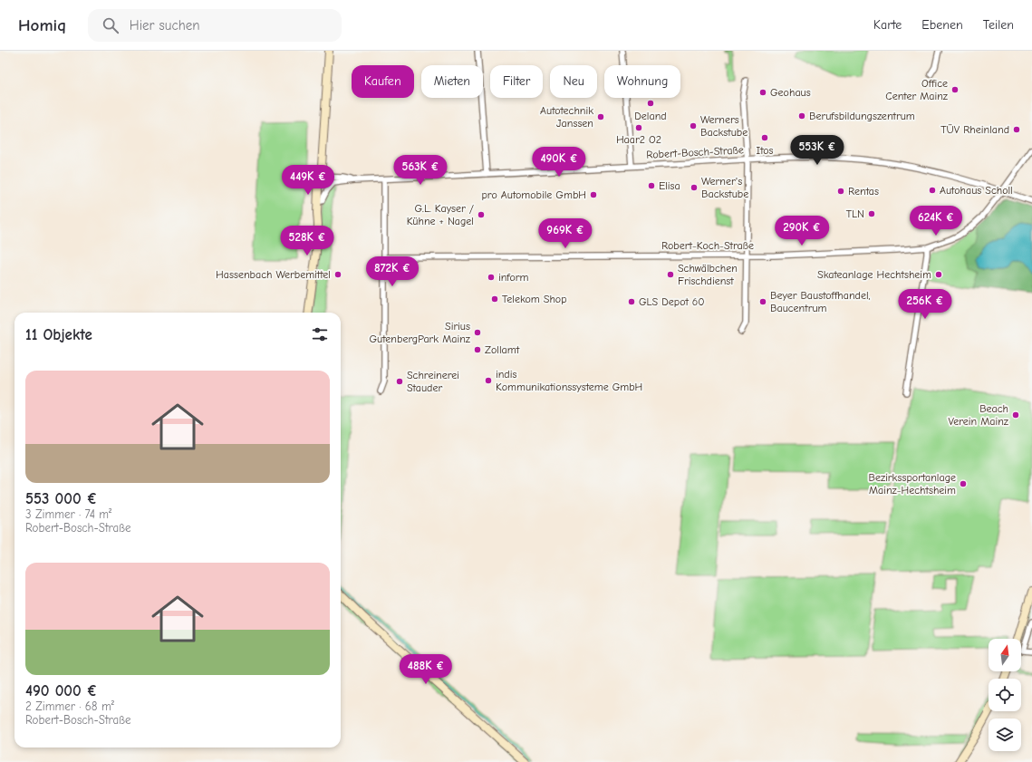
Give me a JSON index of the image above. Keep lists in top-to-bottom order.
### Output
{
  "streets": {
    "street": ["Robert-Bosch-Straße", "Robert-Koch-Straße"]
  },
  "crossings": [
    ["Robert-Bosch-Straße", "Robert-Koch-Straße"]
  ],
  "places": [
    "Office Center Mainz",
    "Geohaus",
    "Deland",
    "Berufsbildungszentrum",
    "Autotechnik Janssen",
    "Werners Backstube",
    "Haar2 O2",
    "TÜV Rheinland",
    "Itos",
    "Elisa",
    "Werner's Backstube",
    "Autohaus Scholl",
    "Rentas",
    "pro Automobile GmbH",
    "TLN",
    "G.L. Kayser / Kühne + Nagel",
    "Hassenbach Werbemittel",
    "Schwälbchen Frischdienst",
    "Skateanlage Hechtsheim",
    "inform",
    "Telekom Shop",
    "GLS Depot 60",
    "Beyer Baustoffhandel, Baucentrum",
    "Sirius GutenbergPark Mainz",
    "Zollamt",
    "indis Kommunikationssysteme GmbH",
    "Schreinerei Stauder",
    "Beach Verein Mainz",
    "Bezirkssportanlage Mainz-Hechtsheim"
  ],
  "north": "top",
  "page": {
    "header": "Homiq",
    "search": "Hier suchen",
    "nav": ["Karte", "Ebenen", "Teilen"],
    "chip": [
      "Kaufen",
      "Mieten",
      "Filter",
      "Neu",
      "Wohnung"
    ],
    "price": [
      "553K €",
      "490K €",
      "563K €",
      "449K €",
      "624K €",
      "290K €",
      "969K €",
      "528K €",
      "872K €",
      "256K €",
      "488K €"
    ],
    "heading": "11 Objekte",
    "list": [
      {
        "name": "553 000 €",
        "note": "3 Zimmer · 74 m² · Robert-Bosch-Straße"
      },
      {
        "name": "490 000 €",
        "note": "2 Zimmer · 68 m² · Robert-Bosch-Straße"
      }
    ]
  }
}
